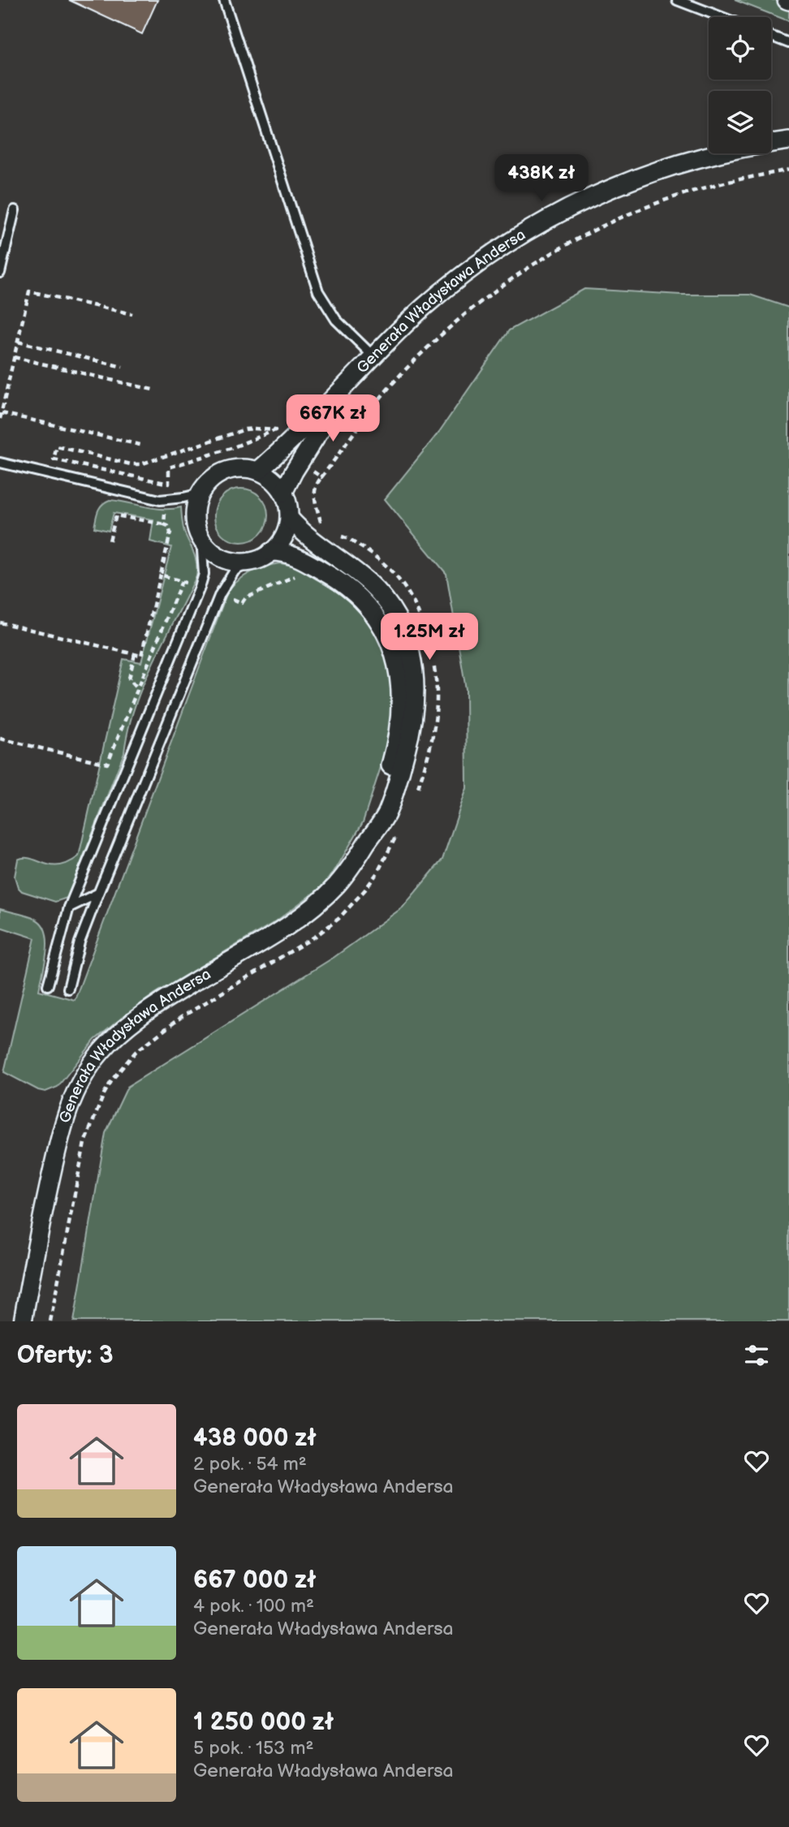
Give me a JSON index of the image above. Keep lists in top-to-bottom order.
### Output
{
  "streets": {
    "street": ["Generała Władysława Andersa"]
  },
  "page": {
    "price": ["438K zł", "667K zł", "1.25M zł"],
    "heading": "Oferty: 3",
    "list": [
      {
        "name": "438 000 zł",
        "note": "2 pok. · 54 m² · Generała Władysława Andersa"
      },
      {
        "name": "667 000 zł",
        "note": "4 pok. · 100 m² · Generała Władysława Andersa"
      },
      {
        "name": "1 250 000 zł",
        "note": "5 pok. · 153 m² · Generała Władysława Andersa"
      }
    ]
  }
}
